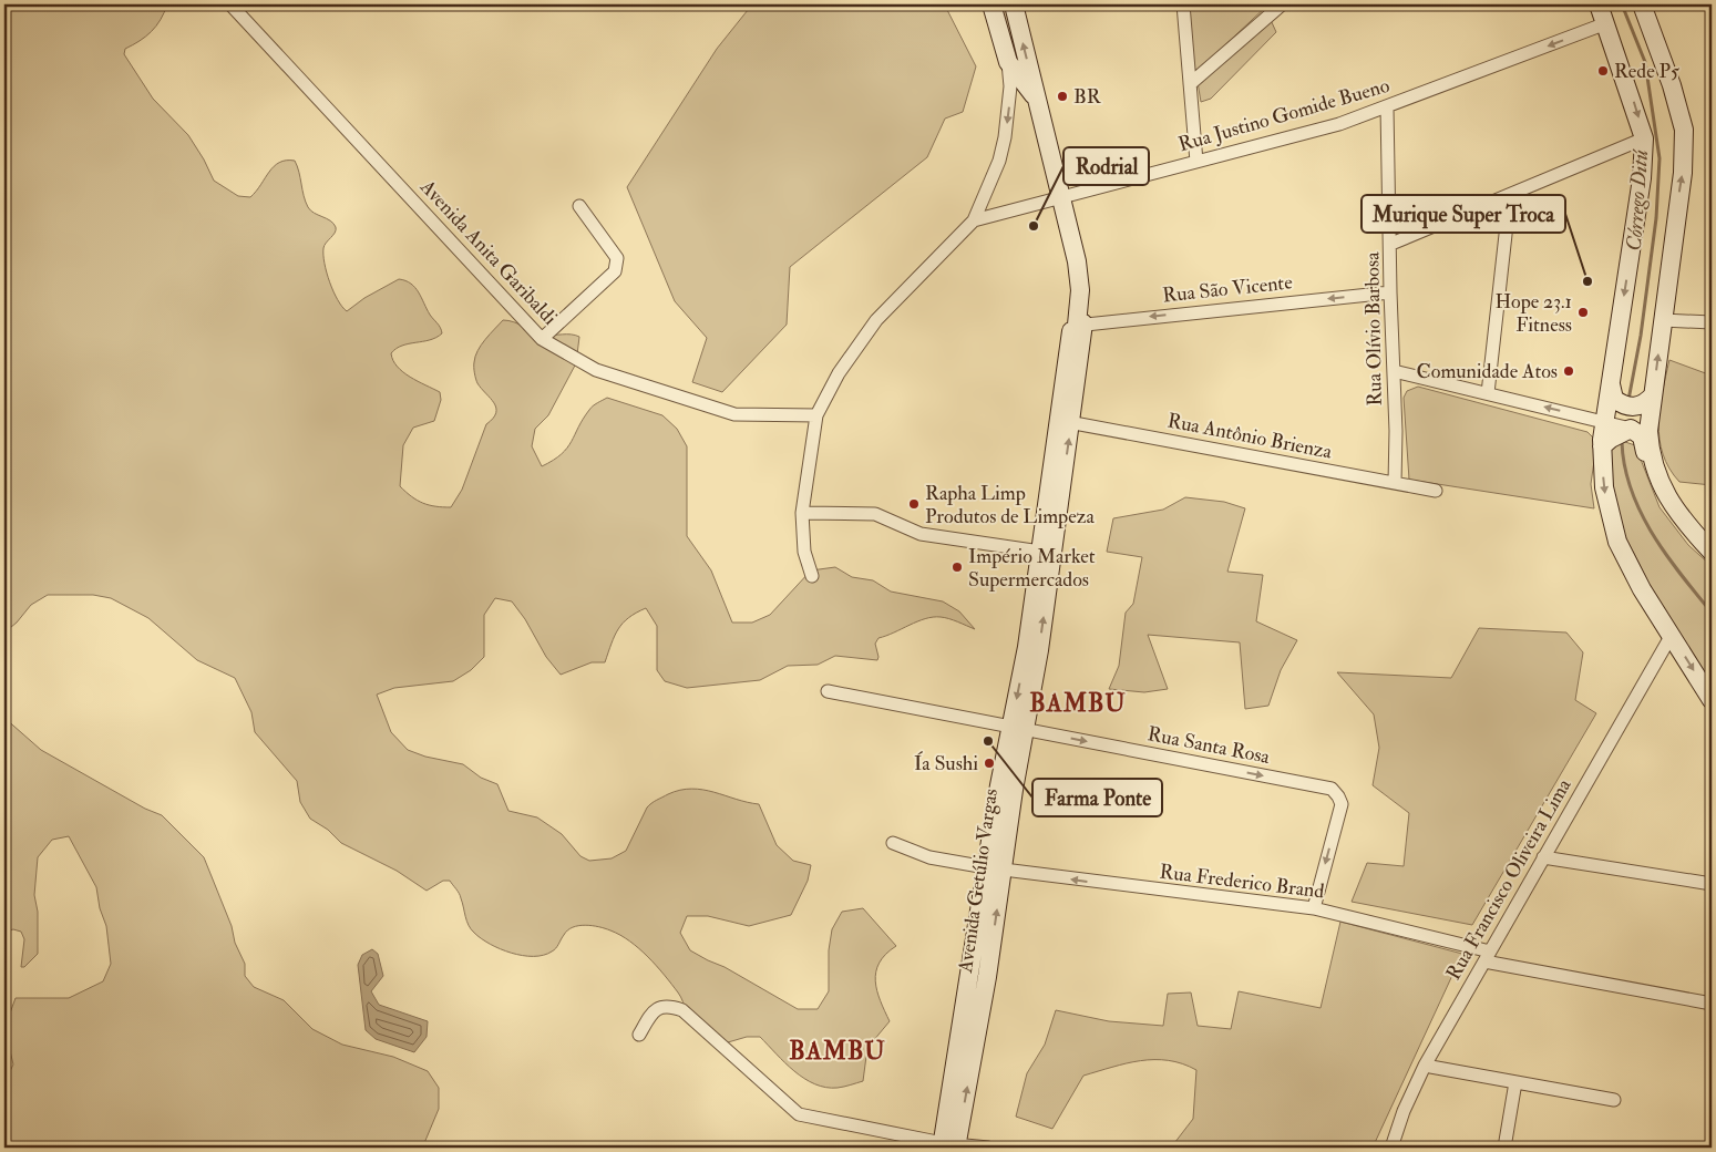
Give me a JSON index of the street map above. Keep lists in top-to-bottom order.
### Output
{
  "streets": {
    "main road": ["Avenida Getúlio Vargas"],
    "street": [
      "Rua Justino Gomide Bueno",
      "Avenida Anita Garibaldi",
      "Rua São Vicente",
      "Rua Olívio Barbosa",
      "Rua Antônio Brienza",
      "Rua Santa Rosa",
      "Rua Francisco Oliveira Lima",
      "Rua Frederico Brand"
    ]
  },
  "crossings": [
    ["Rua Justino Gomide Bueno", "Rua Olívio Barbosa"],
    ["Rua Justino Gomide Bueno", "Avenida Getúlio Vargas"],
    ["Rua São Vicente", "Rua Olívio Barbosa"],
    ["Rua São Vicente", "Avenida Getúlio Vargas"],
    ["Rua Olívio Barbosa", "Rua Antônio Brienza"],
    ["Rua Antônio Brienza", "Avenida Getúlio Vargas"],
    ["Rua Santa Rosa", "Avenida Getúlio Vargas"],
    ["Rua Santa Rosa", "Rua Frederico Brand"],
    ["Rua Francisco Oliveira Lima", "Rua Frederico Brand"],
    ["Avenida Getúlio Vargas", "Rua Frederico Brand"]
  ],
  "one_way": ["Rua Justino Gomide Bueno", "Rua São Vicente", "Rua Frederico Brand"],
  "districts": ["BAMBU", "BAMBU"],
  "water": ["Córrego Ditú"],
  "places": [
    "Rede P5",
    "BR",
    "Rodrial",
    "Murique Super Troca",
    "Hope 23.1 Fitness",
    "Comunidade Atos",
    "Rapha Limp Produtos de Limpeza",
    "Império Market Supermercados",
    "Farma Ponte",
    "Ía Sushi"
  ]
}
